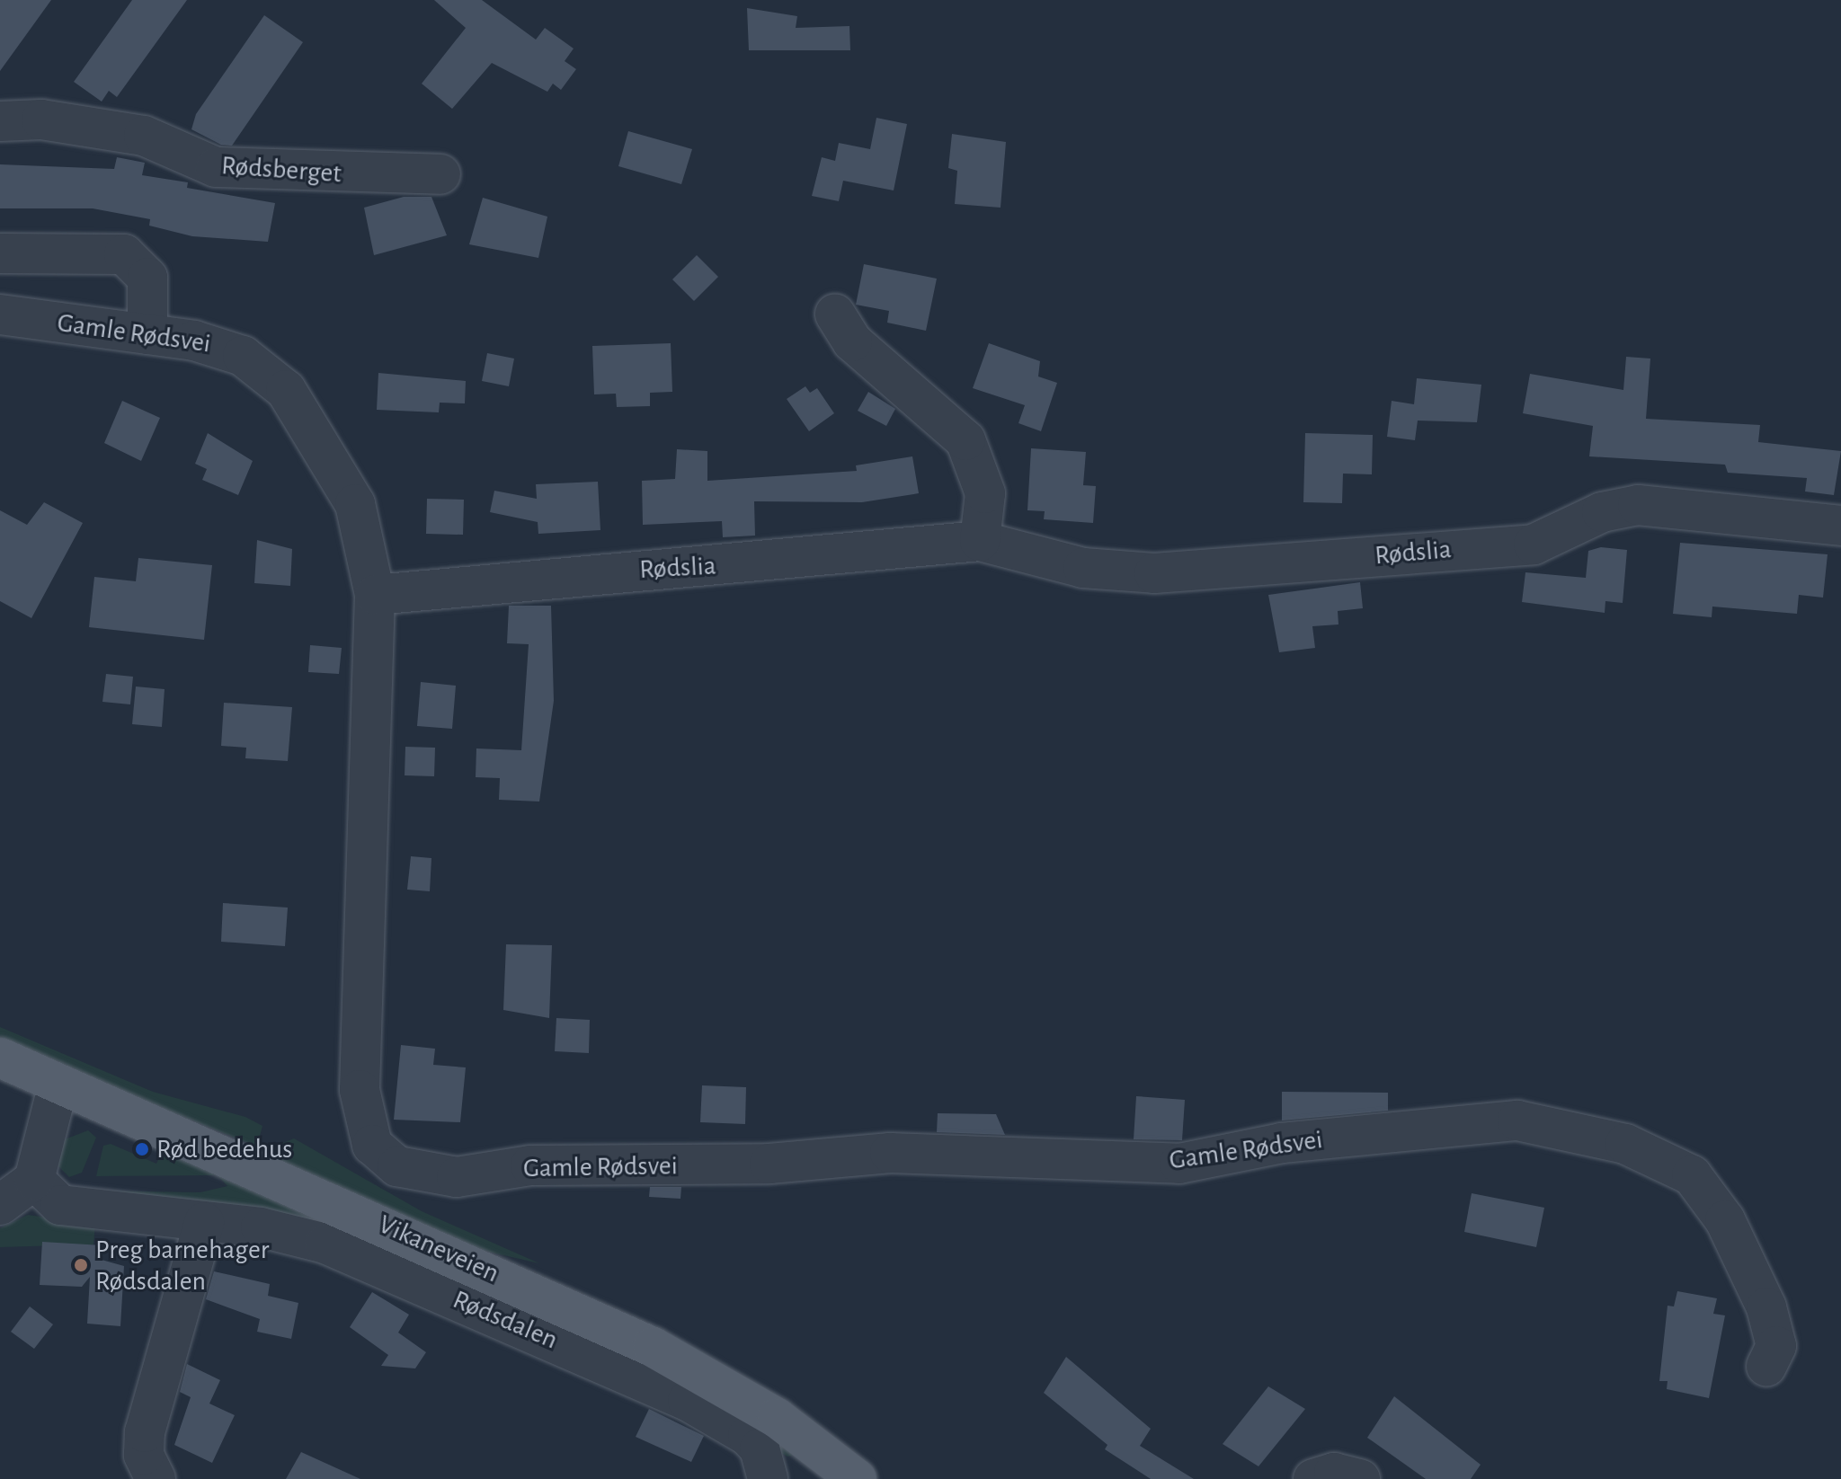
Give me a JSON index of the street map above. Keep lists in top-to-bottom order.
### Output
{
  "streets": {
    "main road": ["Vikaneveien"],
    "street": [
      "Rødsberget",
      "Gamle Rødsvei",
      "Rødslia",
      "Rødsdalen"
    ]
  },
  "crossings": [
    ["Gamle Rødsvei", "Rødslia"]
  ],
  "places": ["Rød bedehus", "Preg barnehager Rødsdalen"]
}
